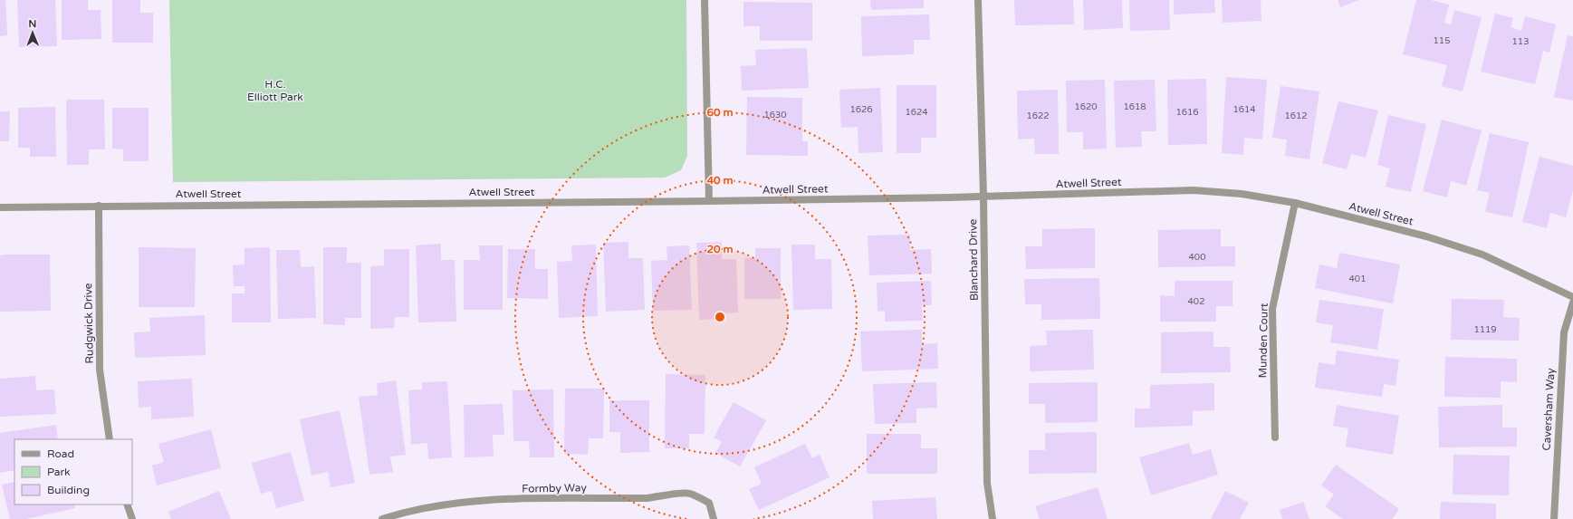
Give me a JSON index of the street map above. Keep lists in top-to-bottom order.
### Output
{
  "streets": {
    "street": [
      "Atwell Street",
      "Blanchard Drive",
      "Rudgwick Drive",
      "Munden Court",
      "Caversham Way",
      "Formby Way"
    ]
  },
  "crossings": [
    ["Atwell Street", "Blanchard Drive"],
    ["Atwell Street", "Rudgwick Drive"],
    ["Atwell Street", "Munden Court"]
  ],
  "parks": ["H.C. Elliott Park"],
  "house_numbers": [
    "115",
    "113",
    "1620",
    "1618",
    "1626",
    "1614",
    "1624",
    "1616",
    "1630",
    "1622",
    "1612",
    "400",
    "401",
    "402",
    "1119"
  ],
  "legend": ["Road", "Park", "Building"],
  "north": "top",
  "rings": ["60 m", "40 m", "20 m"]
}
